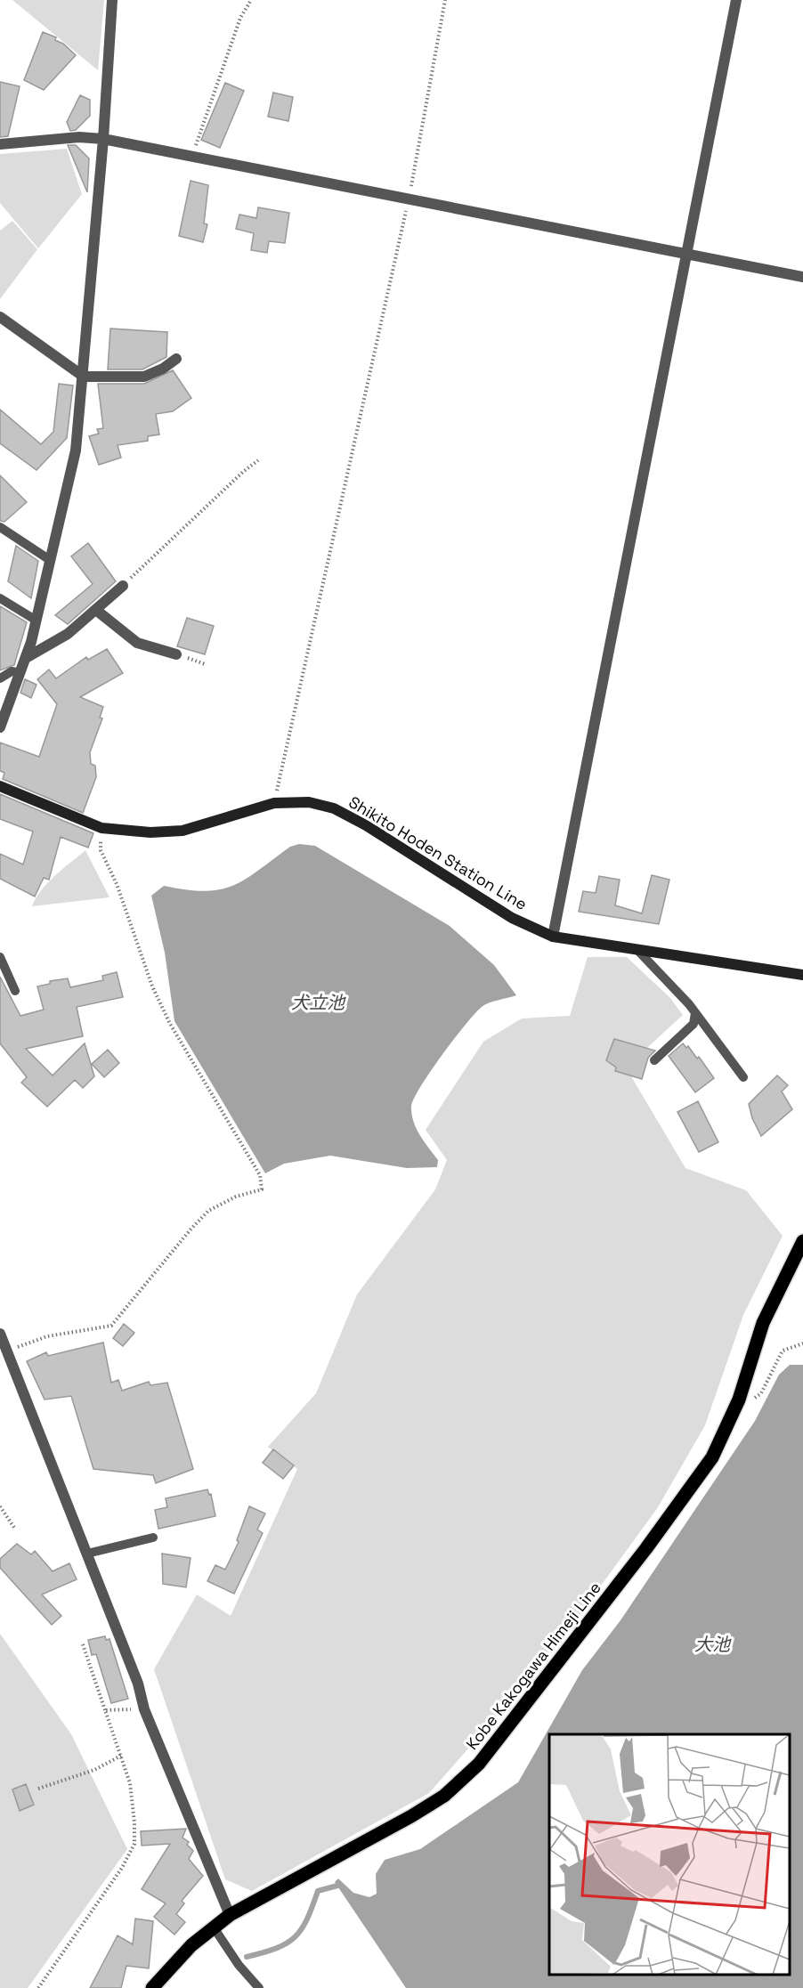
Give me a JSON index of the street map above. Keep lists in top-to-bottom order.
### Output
{
  "streets": {
    "main road": ["Shikito Hoden Station Line", "Kobe Kakogawa Himeji Line"]
  },
  "water": ["犬立池", "大池"]
}
